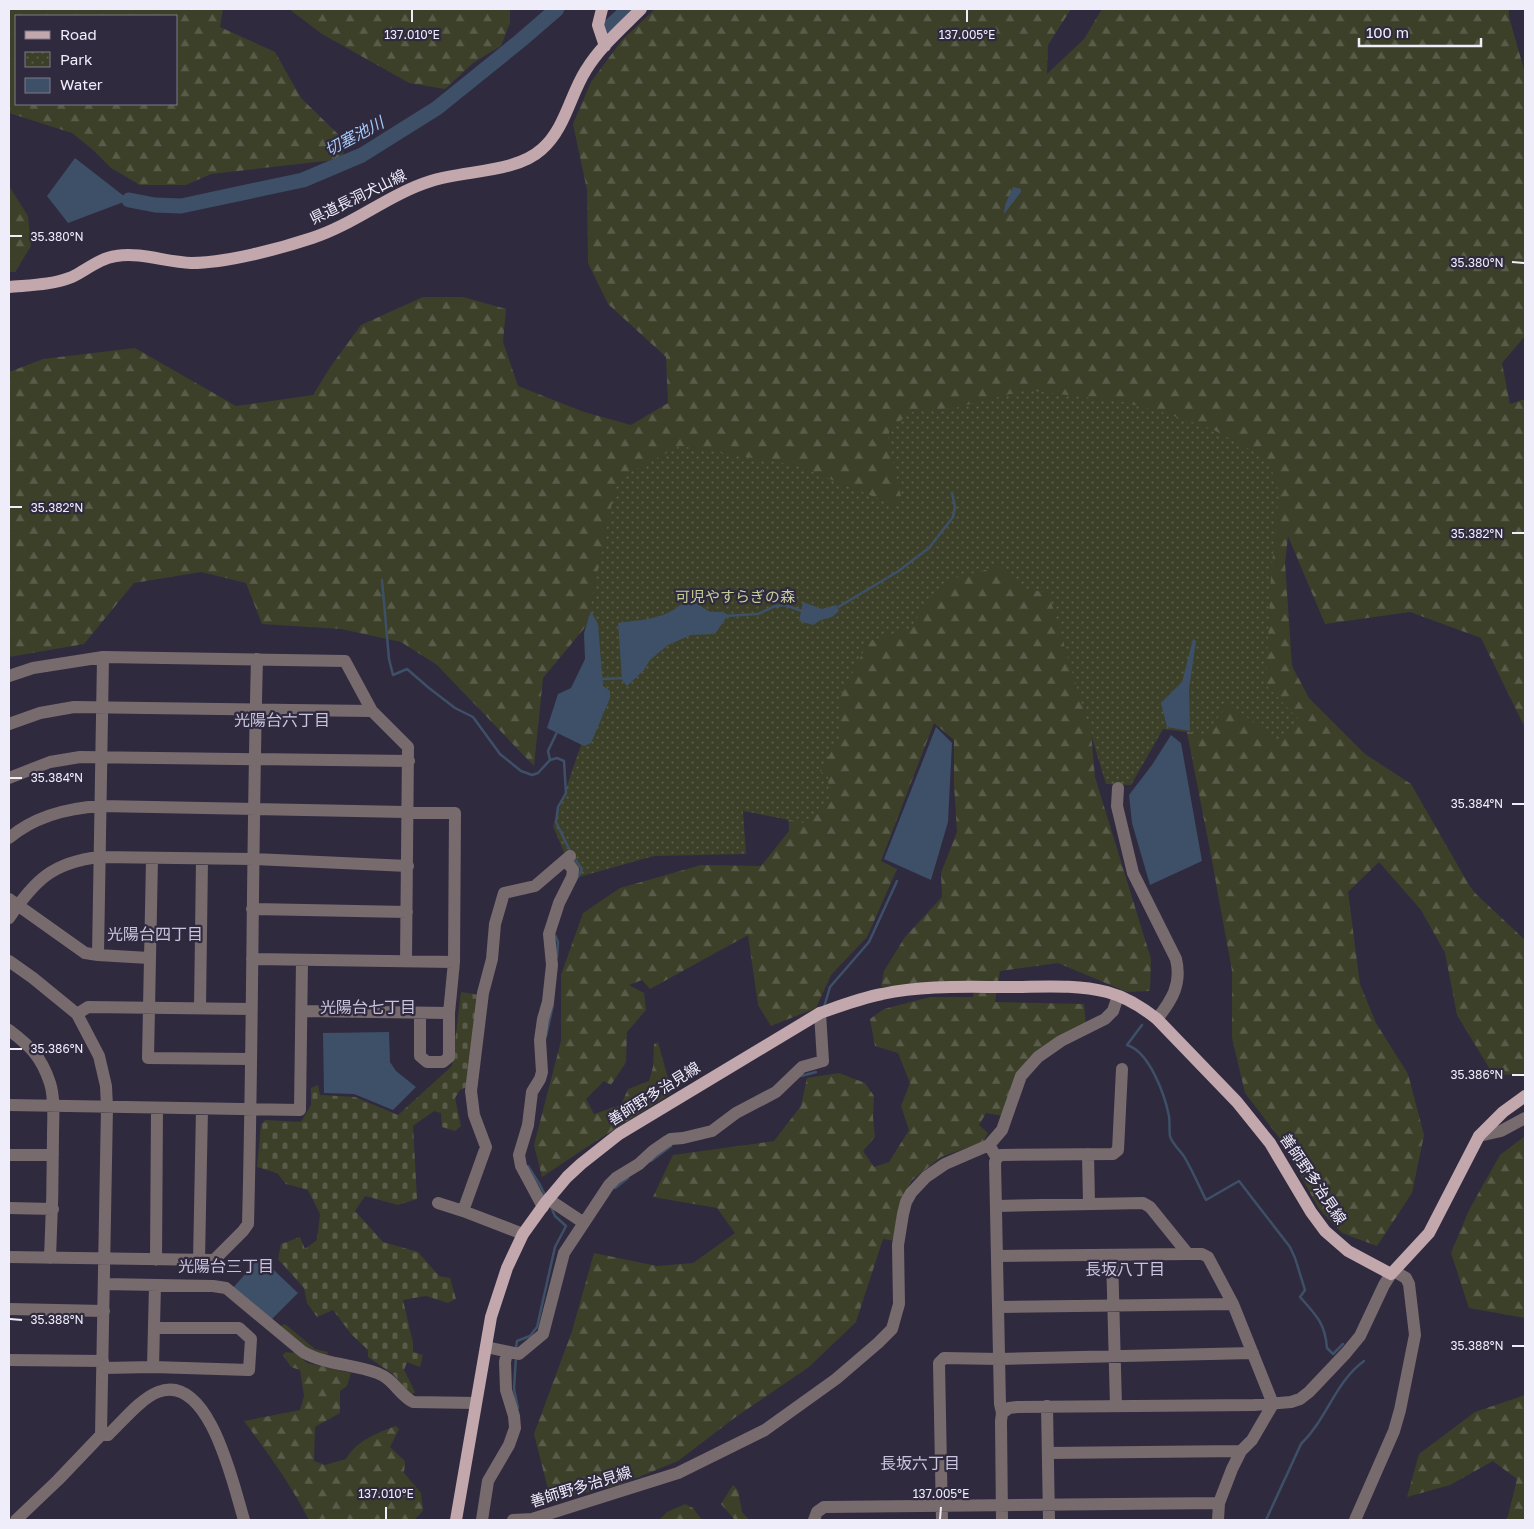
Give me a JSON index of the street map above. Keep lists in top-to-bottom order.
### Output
{
  "streets": {
    "main road": ["県道長洞犬山線", "善師野多治見線"]
  },
  "districts": [
    "光陽台六丁目",
    "光陽台四丁目",
    "光陽台七丁目",
    "光陽台三丁目",
    "長坂八丁目",
    "長坂六丁目"
  ],
  "water": ["切塞池川"],
  "parks": ["可児やすらぎの森"],
  "legend": ["Road", "Park", "Water"],
  "scale_bar": "100 m",
  "coordinates": [
    "137.010°E",
    "137.005°E",
    "35.380°N",
    "35.382°N",
    "35.384°N",
    "35.386°N",
    "35.388°N"
  ]
}
